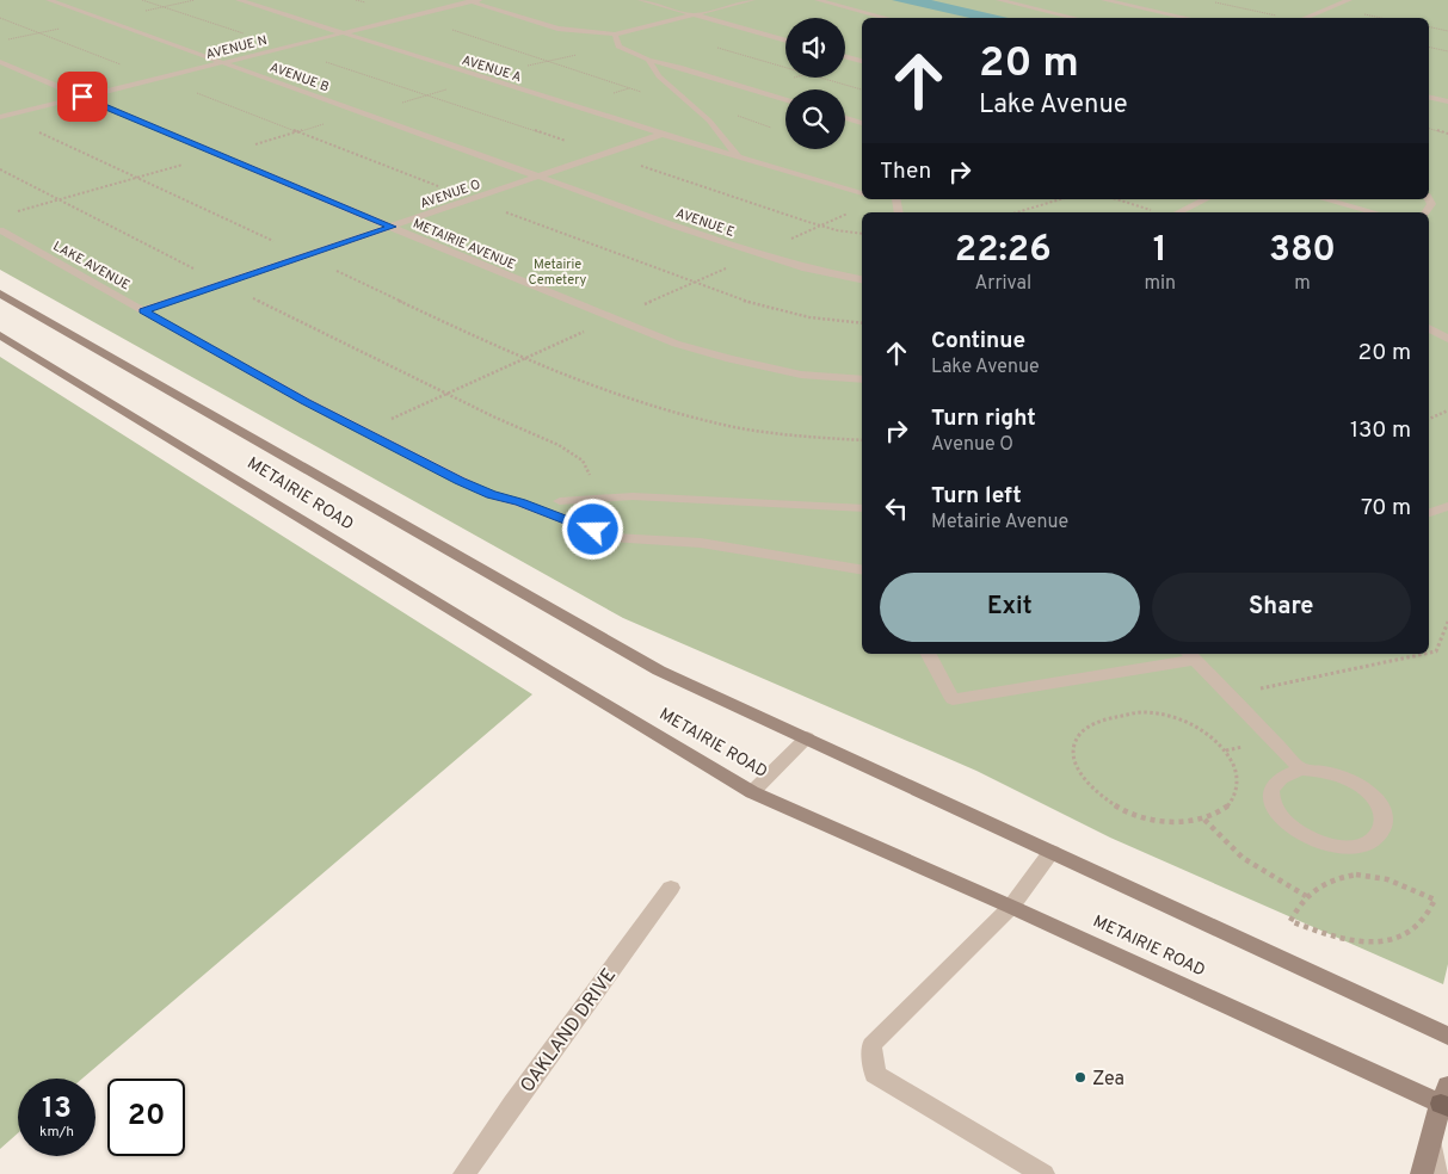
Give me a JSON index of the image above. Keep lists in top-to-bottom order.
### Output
{
  "streets": {
    "main road": ["METAIRIE ROAD"],
    "street": [
      "AVENUE N",
      "AVENUE A",
      "AVENUE B",
      "AVENUE O",
      "AVENUE E",
      "METAIRIE AVENUE",
      "LAKE AVENUE",
      "OAKLAND DRIVE"
    ]
  },
  "crossings": [
    ["AVENUE N", "AVENUE A"],
    ["AVENUE N", "AVENUE B"],
    ["AVENUE N", "METAIRIE AVENUE"],
    ["AVENUE A", "AVENUE O"],
    ["AVENUE B", "AVENUE O"],
    ["AVENUE B", "AVENUE E"],
    ["AVENUE O", "AVENUE E"],
    ["AVENUE O", "METAIRIE AVENUE"],
    ["AVENUE O", "LAKE AVENUE"]
  ],
  "parks": ["Metairie Cemetery"],
  "places": ["Zea"],
  "page": {
    "turn": ["20 m", "Lake Avenue"],
    "then": "Then",
    "eta": [
      "22:26",
      "Arrival",
      "1",
      "min",
      "380",
      "m"
    ],
    "list": [
      {
        "name": "Continue",
        "note": "Lake Avenue",
        "value": "20 m"
      },
      {
        "name": "Turn right",
        "note": "Avenue O",
        "value": "130 m"
      },
      {
        "name": "Turn left",
        "note": "Metairie Avenue",
        "value": "70 m"
      }
    ],
    "buttons": ["Exit", "Share"],
    "speed": "13 km/h",
    "limit": "20"
  }
}
